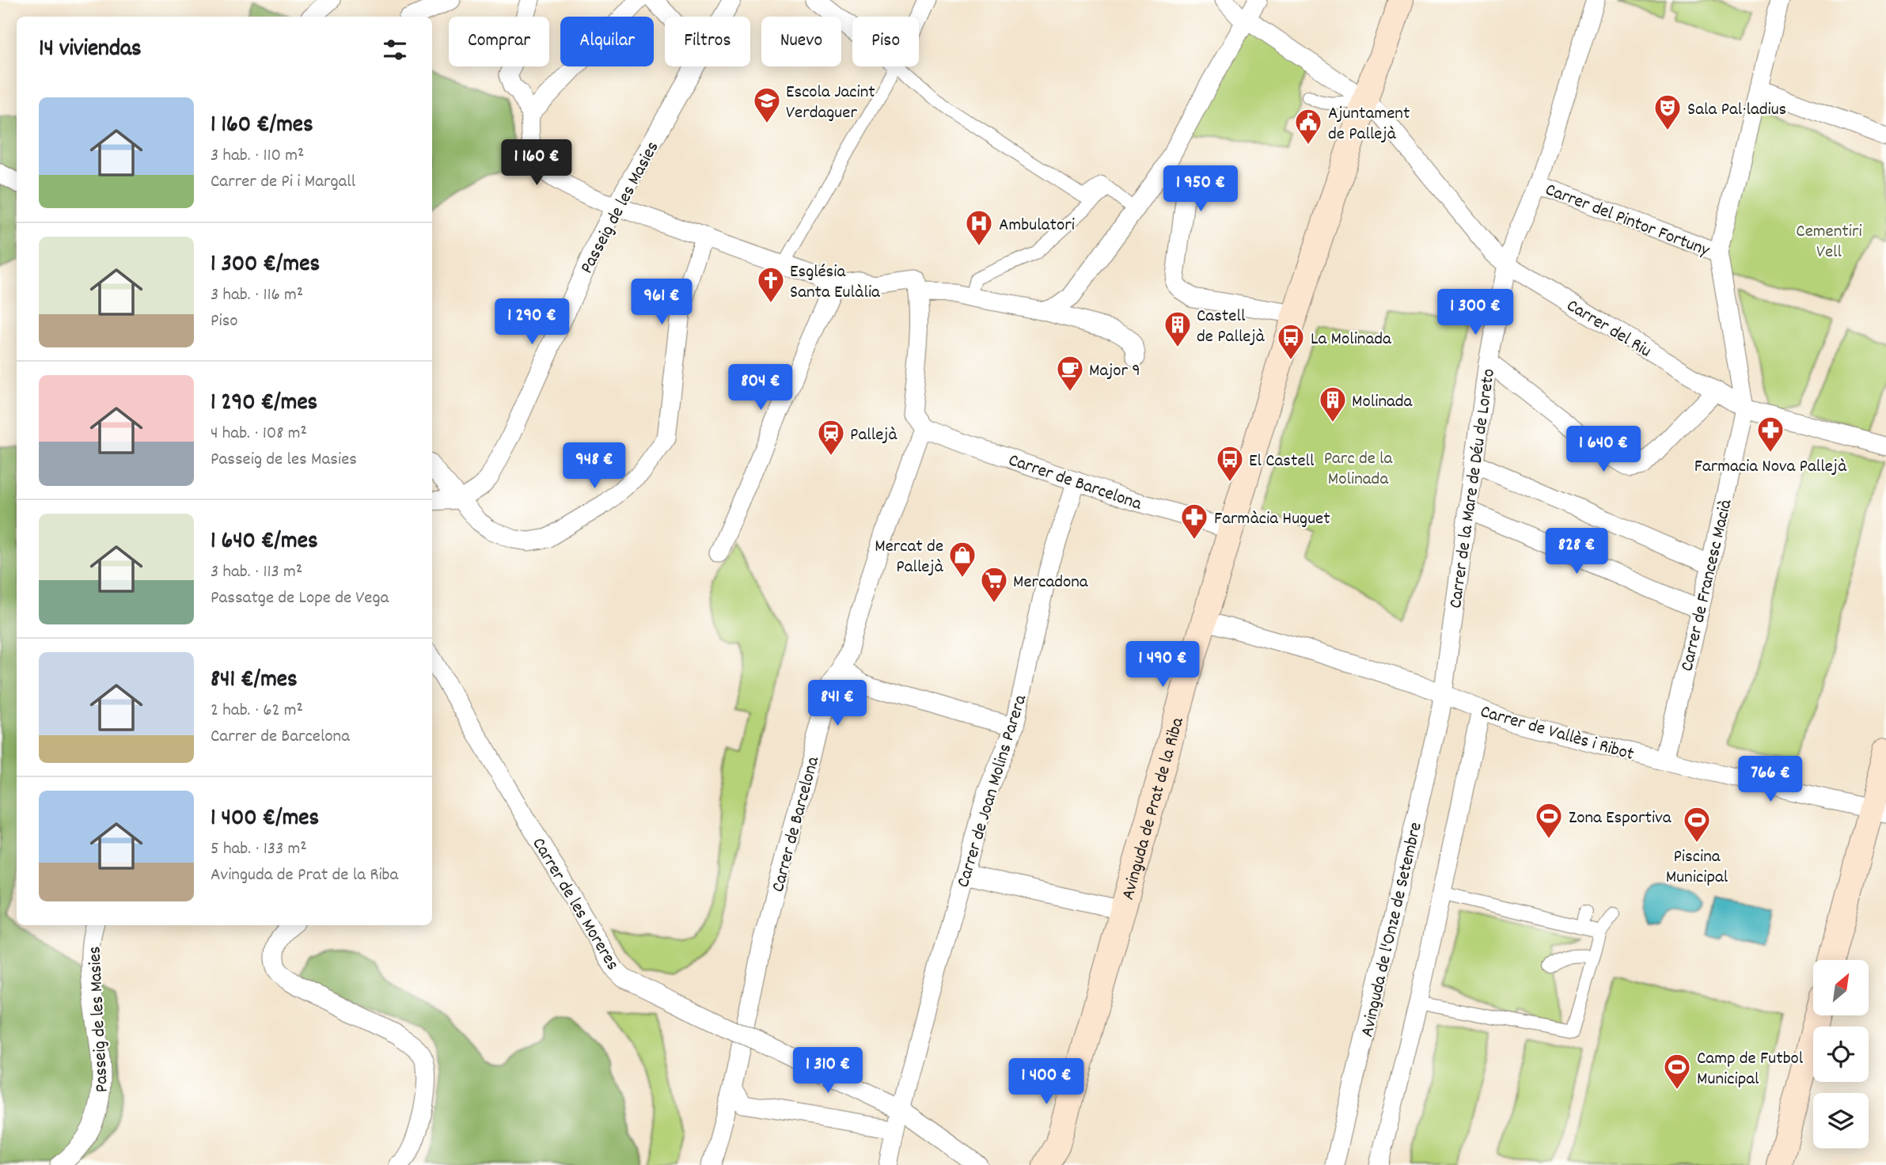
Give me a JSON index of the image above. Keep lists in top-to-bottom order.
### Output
{
  "streets": {
    "main road": ["Avinguda de Prat de la Riba"],
    "street": [
      "Passeig de les Masies",
      "Carrer del Pintor Fortuny",
      "Carrer del Riu",
      "Carrer de Barcelona",
      "Carrer de la Mare de Déu de Loreto",
      "Carrer de Francesc Macià",
      "Carrer de Vallès i Ribot",
      "Carrer de Joan Molins Parera",
      "Carrer de les Moreres",
      "Avinguda de l'Onze de Setembre"
    ]
  },
  "crossings": [
    ["Carrer del Pintor Fortuny", "Carrer de la Mare de Déu de Loreto"],
    ["Carrer del Riu", "Carrer de la Mare de Déu de Loreto"],
    ["Carrer del Riu", "Carrer de Francesc Macià"],
    ["Carrer del Riu", "Avinguda de Prat de la Riba"],
    ["Carrer de Barcelona", "Carrer de Joan Molins Parera"],
    ["Carrer de Barcelona", "Avinguda de Prat de la Riba"],
    ["Carrer de la Mare de Déu de Loreto", "Carrer de Vallès i Ribot"],
    ["Carrer de la Mare de Déu de Loreto", "Avinguda de l'Onze de Setembre"],
    ["Carrer de Francesc Macià", "Carrer de Vallès i Ribot"],
    ["Carrer de Vallès i Ribot", "Avinguda de Prat de la Riba"],
    ["Carrer de Vallès i Ribot", "Avinguda de l'Onze de Setembre"],
    ["Carrer de Joan Molins Parera", "Carrer de les Moreres"]
  ],
  "parks": ["Cementiri Vell", "Parc de la Molinada"],
  "places": {
    "school or university": ["Escola Jacint Verdaguer"],
    "theatre": ["Sala Pal·ladius"],
    "public building": ["Ajuntament de Pallejà"],
    "hospital": ["Ambulatori"],
    "church": ["Església Santa Eulàlia"],
    "building": ["Castell de Pallejà", "Molinada"],
    "bus stop": ["La Molinada", "El Castell"],
    "cafe": ["Major 9"],
    "pharmacy": ["Farmacia Nova Pallejà", "Farmàcia Huguet"],
    "station": ["Pallejà"],
    "shop": ["Mercat de Pallejà"],
    "supermarket": ["Mercadona"],
    "sports": ["Zona Esportiva", "Piscina Municipal", "Camp de Futbol Municipal"]
  },
  "north": "top right",
  "page": {
    "chip": [
      "Comprar",
      "Alquilar",
      "Filtros",
      "Nuevo",
      "Piso"
    ],
    "heading": "14 viviendas",
    "list": [
      {
        "name": "1 160 €/mes",
        "note": "3 hab. · 110 m² · Carrer de Pi i Margall"
      },
      {
        "name": "1 300 €/mes",
        "note": "3 hab. · 116 m² · Piso"
      },
      {
        "name": "1 290 €/mes",
        "note": "4 hab. · 108 m² · Passeig de les Masies"
      },
      {
        "name": "1 640 €/mes",
        "note": "3 hab. · 113 m² · Passatge de Lope de Vega"
      },
      {
        "name": "841 €/mes",
        "note": "2 hab. · 62 m² · Carrer de Barcelona"
      },
      {
        "name": "1 400 €/mes",
        "note": "5 hab. · 133 m² · Avinguda de Prat de la Riba"
      }
    ],
    "price": [
      "1 160 €",
      "1 950 €",
      "961 €",
      "1 300 €",
      "1 290 €",
      "804 €",
      "1 640 €",
      "948 €",
      "828 €",
      "1 490 €",
      "841 €",
      "766 €",
      "1 310 €",
      "1 400 €"
    ]
  }
}
